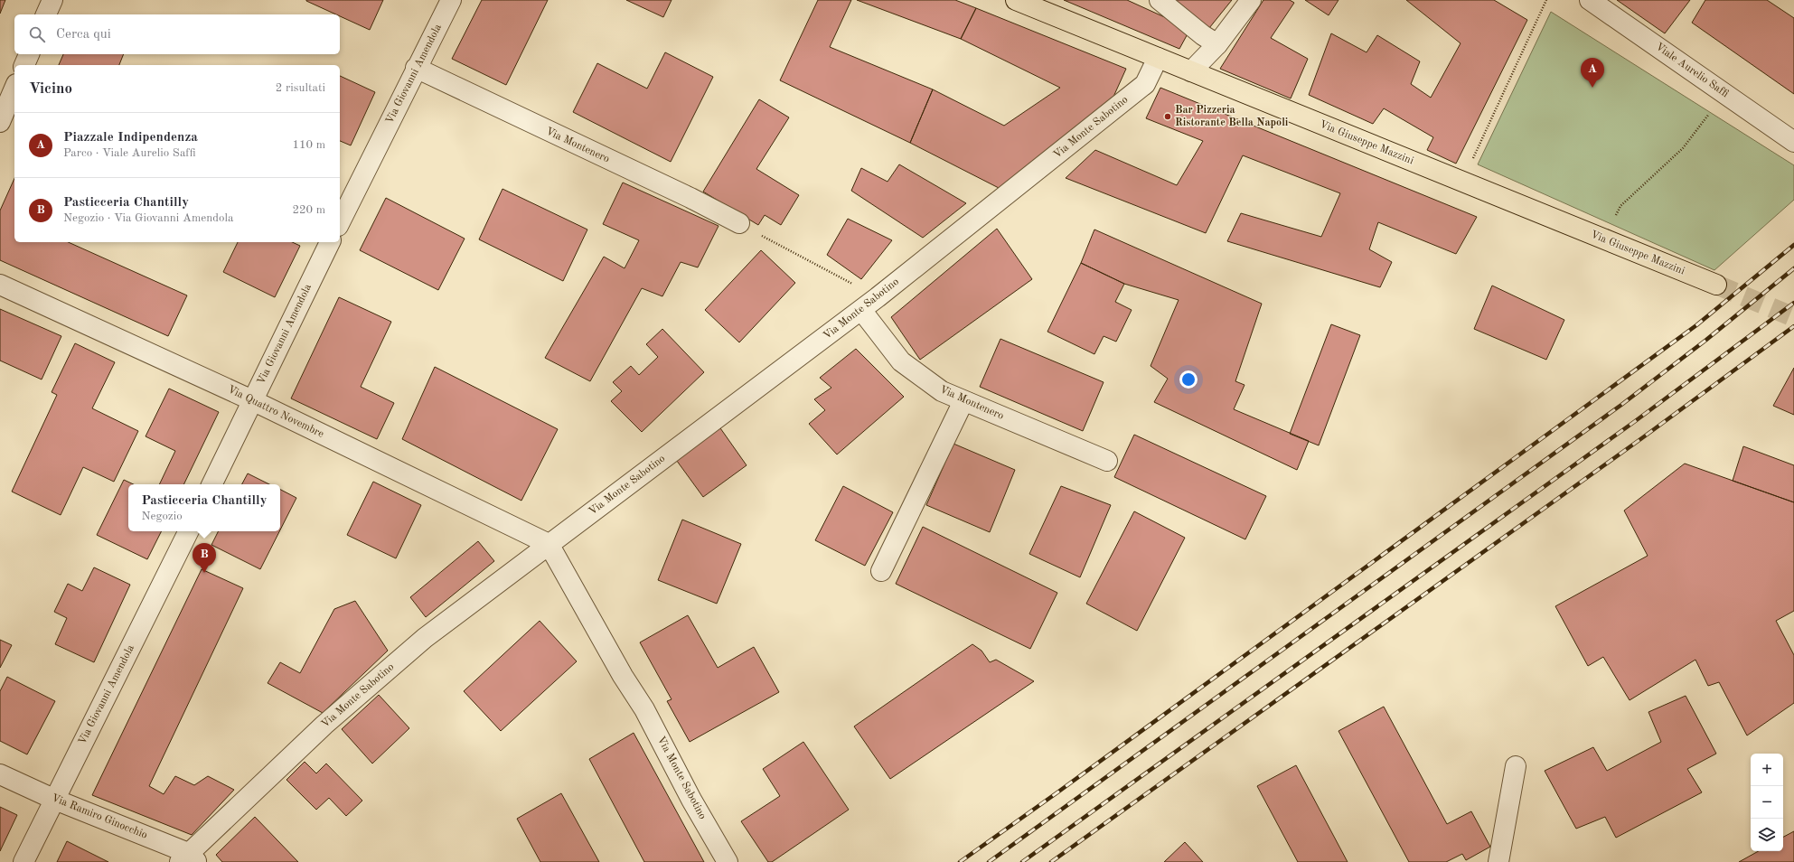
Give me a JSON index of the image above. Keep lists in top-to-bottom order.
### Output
{
  "streets": {
    "main road": ["Via Giuseppe Mazzini"],
    "street": [
      "Viale Aurelio Saffi",
      "Via Giovanni Amendola",
      "Via Monte Sabotino",
      "Via Montenero",
      "Via Quattro Novembre",
      "Via Ramiro Ginocchio"
    ]
  },
  "crossings": [
    ["Via Giovanni Amendola", "Via Montenero"],
    ["Via Giovanni Amendola", "Via Quattro Novembre"],
    ["Via Giovanni Amendola", "Via Ramiro Ginocchio"],
    ["Via Monte Sabotino", "Via Giuseppe Mazzini"],
    ["Via Monte Sabotino", "Via Montenero"],
    ["Via Monte Sabotino", "Via Quattro Novembre"],
    ["Via Monte Sabotino", "Via Ramiro Ginocchio"]
  ],
  "places": ["Bar Pizzeria Ristorante Bella Napoli"],
  "page": {
    "search": "Cerca qui",
    "pins": ["A", "B"],
    "heading": ["Vicino", "2 risultati"],
    "list": [
      {
        "mark": "A",
        "name": "Piazzale Indipendenza",
        "note": "Parco · Viale Aurelio Saffi",
        "value": "110 m"
      },
      {
        "mark": "B",
        "name": "Pasticceria Chantilly",
        "note": "Negozio · Via Giovanni Amendola",
        "value": "220 m"
      }
    ],
    "popup": ["Pasticceria Chantilly", "Negozio"],
    "map_buttons": ["+", "−"]
  }
}
